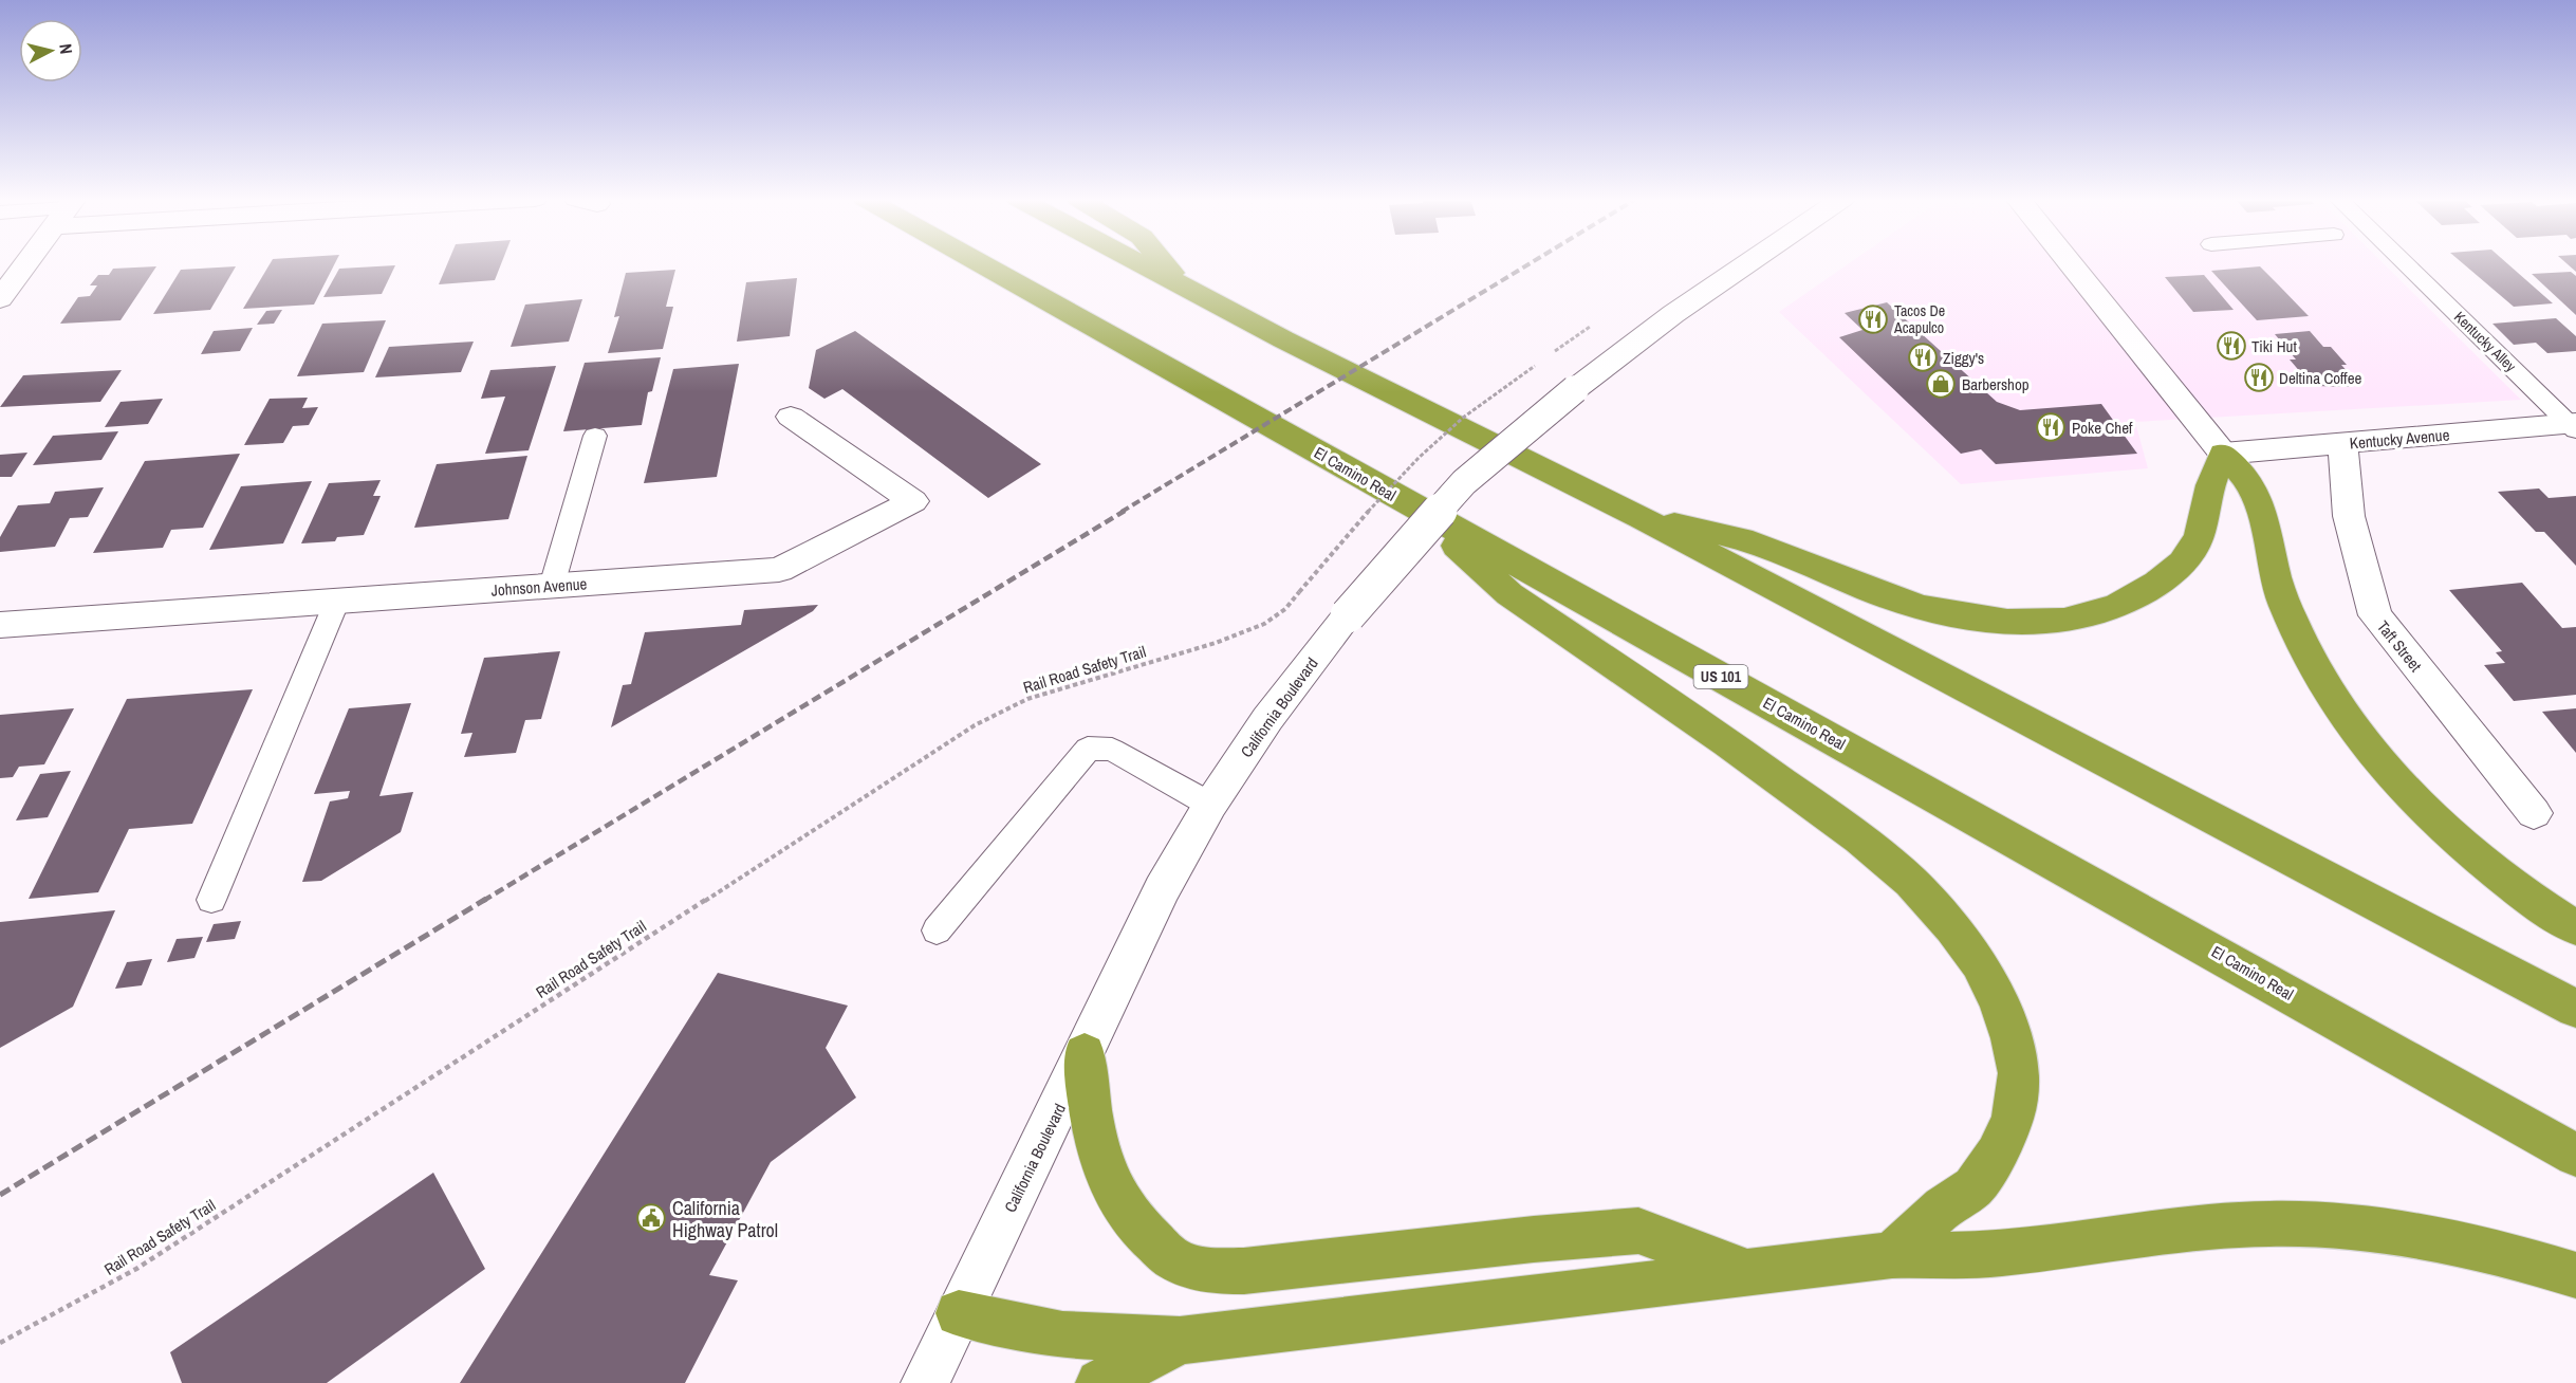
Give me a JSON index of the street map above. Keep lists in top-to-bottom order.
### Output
{
  "streets": {
    "highway": ["El Camino Real", "US 101"],
    "street": [
      "Kentucky Avenue",
      "Johnson Avenue",
      "Taft Street",
      "California Boulevard"
    ],
    "lane": ["Kentucky Alley"],
    "path": ["Rail Road Safety Trail"]
  },
  "crossings": [
    ["Kentucky Alley", "Kentucky Avenue"],
    ["Kentucky Avenue", "Taft Street"]
  ],
  "places": {
    "restaurant": [
      "Tacos De Acapulco",
      "Tiki Hut",
      "Ziggy's",
      "Deltina Coffee",
      "Poke Chef"
    ],
    "shop": ["Barbershop"],
    "public building": ["California Highway Patrol"]
  },
  "north": "right"
}
